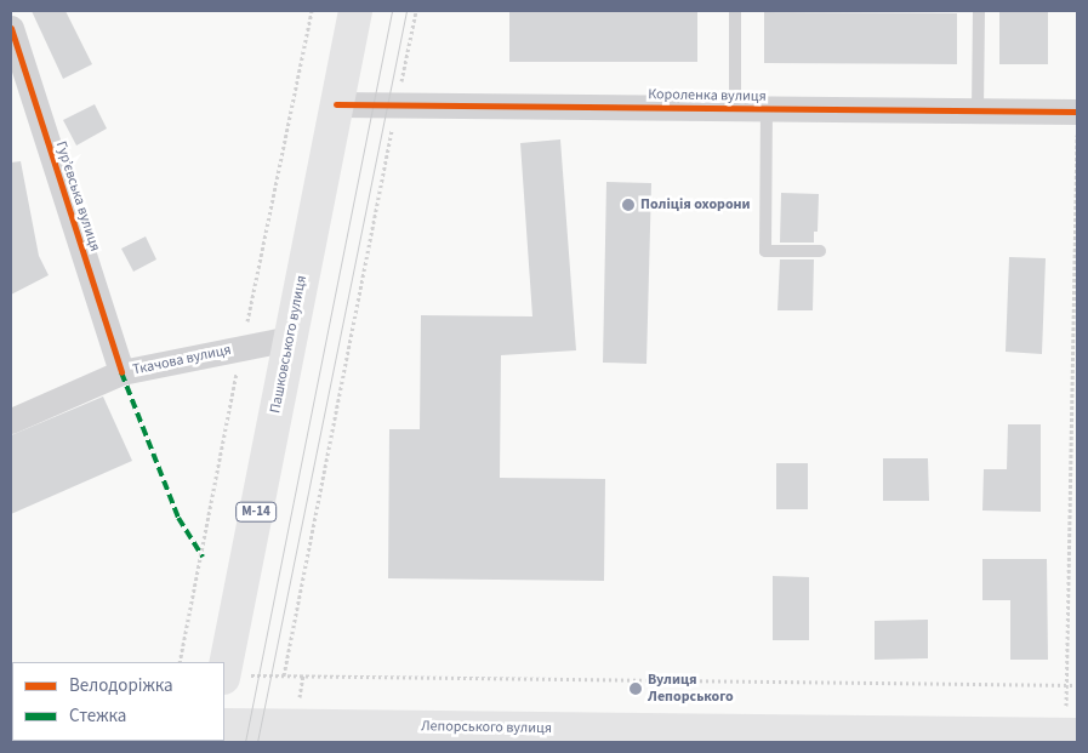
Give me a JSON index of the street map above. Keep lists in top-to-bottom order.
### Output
{
  "streets": {
    "main road": ["Пашковського вулиця", "М-14", "Лепорського вулиця"],
    "street": ["Короленка вулиця", "Гур’євська вулиця", "Ткачова вулиця"]
  },
  "crossings": [
    ["Короленка вулиця", "Пашковського вулиця"],
    ["Гур’євська вулиця", "Ткачова вулиця"],
    ["Пашковського вулиця", "Ткачова вулиця"]
  ],
  "places": ["Поліція охорони", "Вулиця Лепорського"],
  "legend": ["Велодоріжка", "Стежка"]
}
